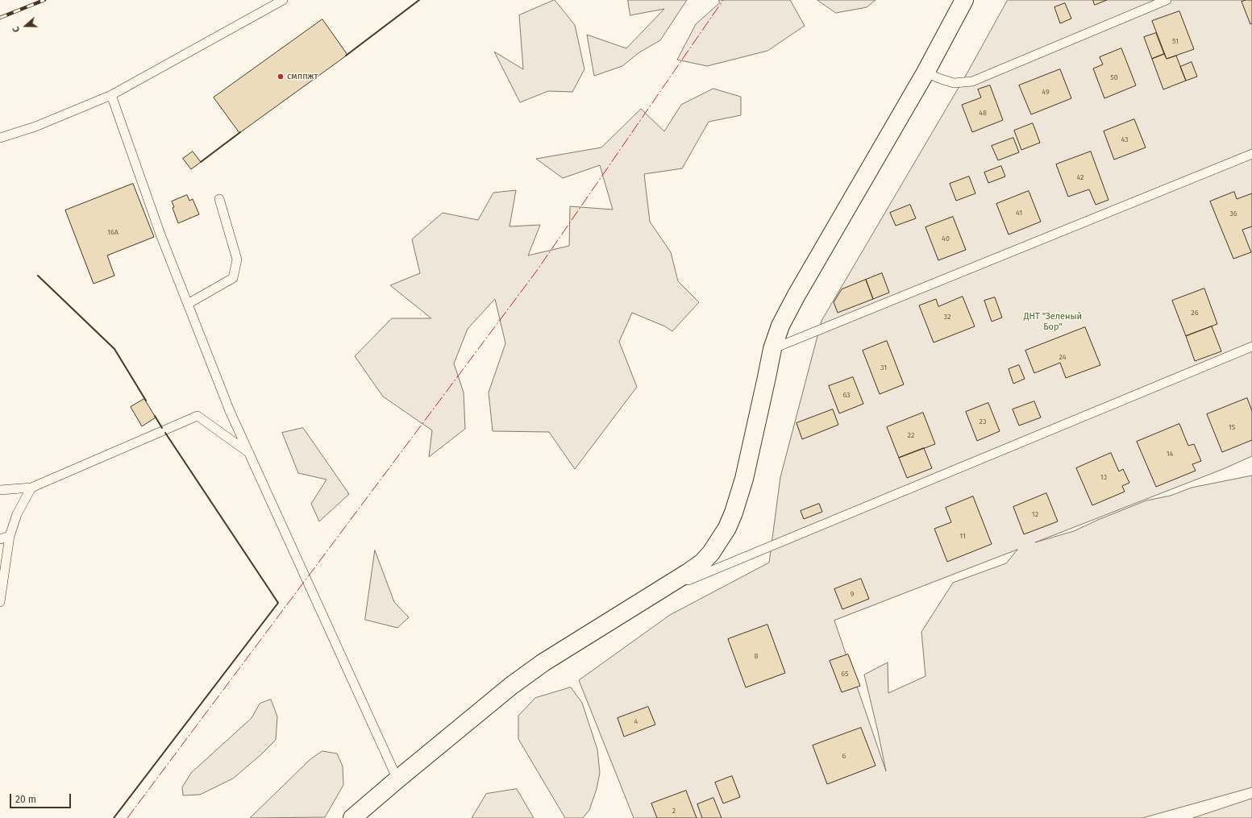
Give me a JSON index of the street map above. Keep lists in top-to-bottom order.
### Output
{
  "parks": ["ДНТ \"Зеленый Бор\""],
  "places": ["смппжт"],
  "house_numbers": [
    "51",
    "50",
    "49",
    "48",
    "43",
    "42",
    "41",
    "36",
    "16А",
    "40",
    "26",
    "32",
    "24",
    "31",
    "63",
    "23",
    "15",
    "22",
    "14",
    "13",
    "12",
    "11",
    "9",
    "8",
    "65",
    "4",
    "6",
    "2"
  ],
  "scale_bar": "20 m",
  "north": "left"
}
